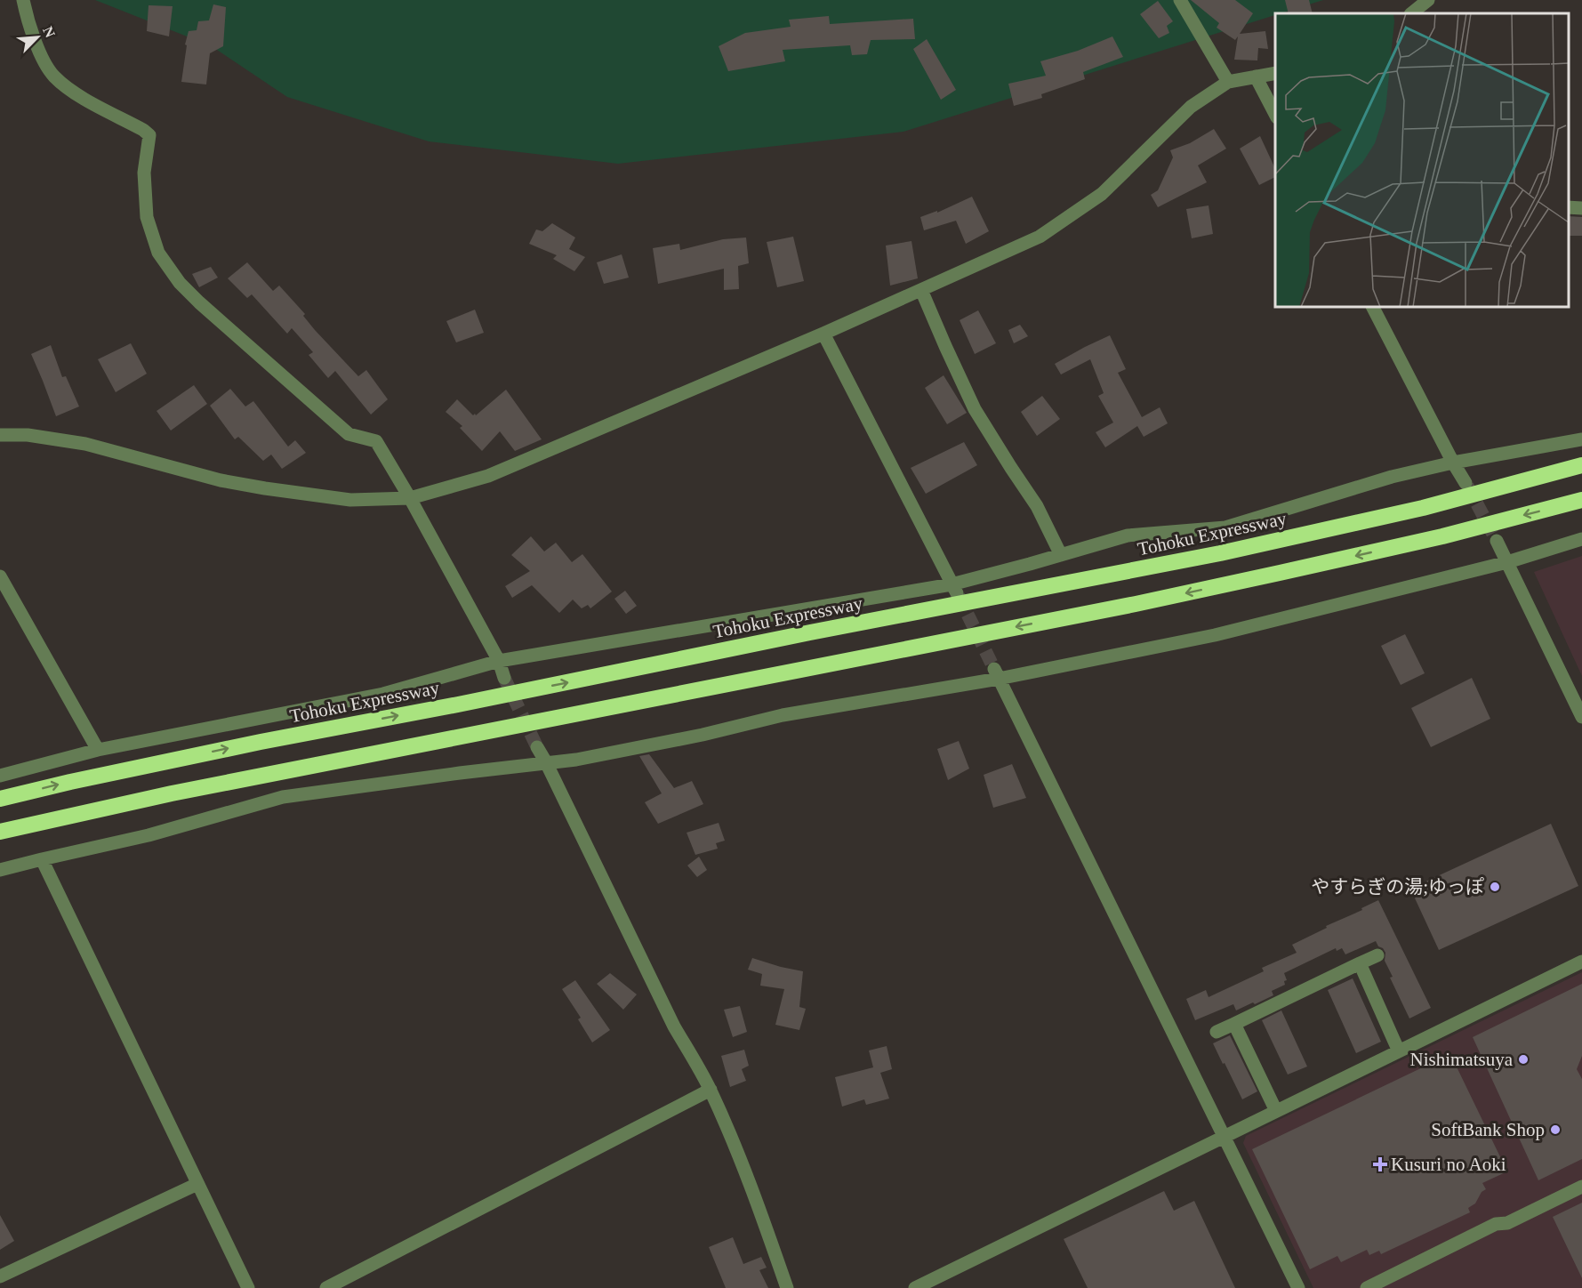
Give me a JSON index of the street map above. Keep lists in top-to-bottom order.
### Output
{
  "streets": {
    "highway": ["Tohoku Expressway"]
  },
  "places": {
    "other": ["やすらぎの湯;ゆっぽ", "Nishimatsuya", "SoftBank Shop"],
    "health": ["Kusuri no Aoki"]
  },
  "north": "top right"
}
